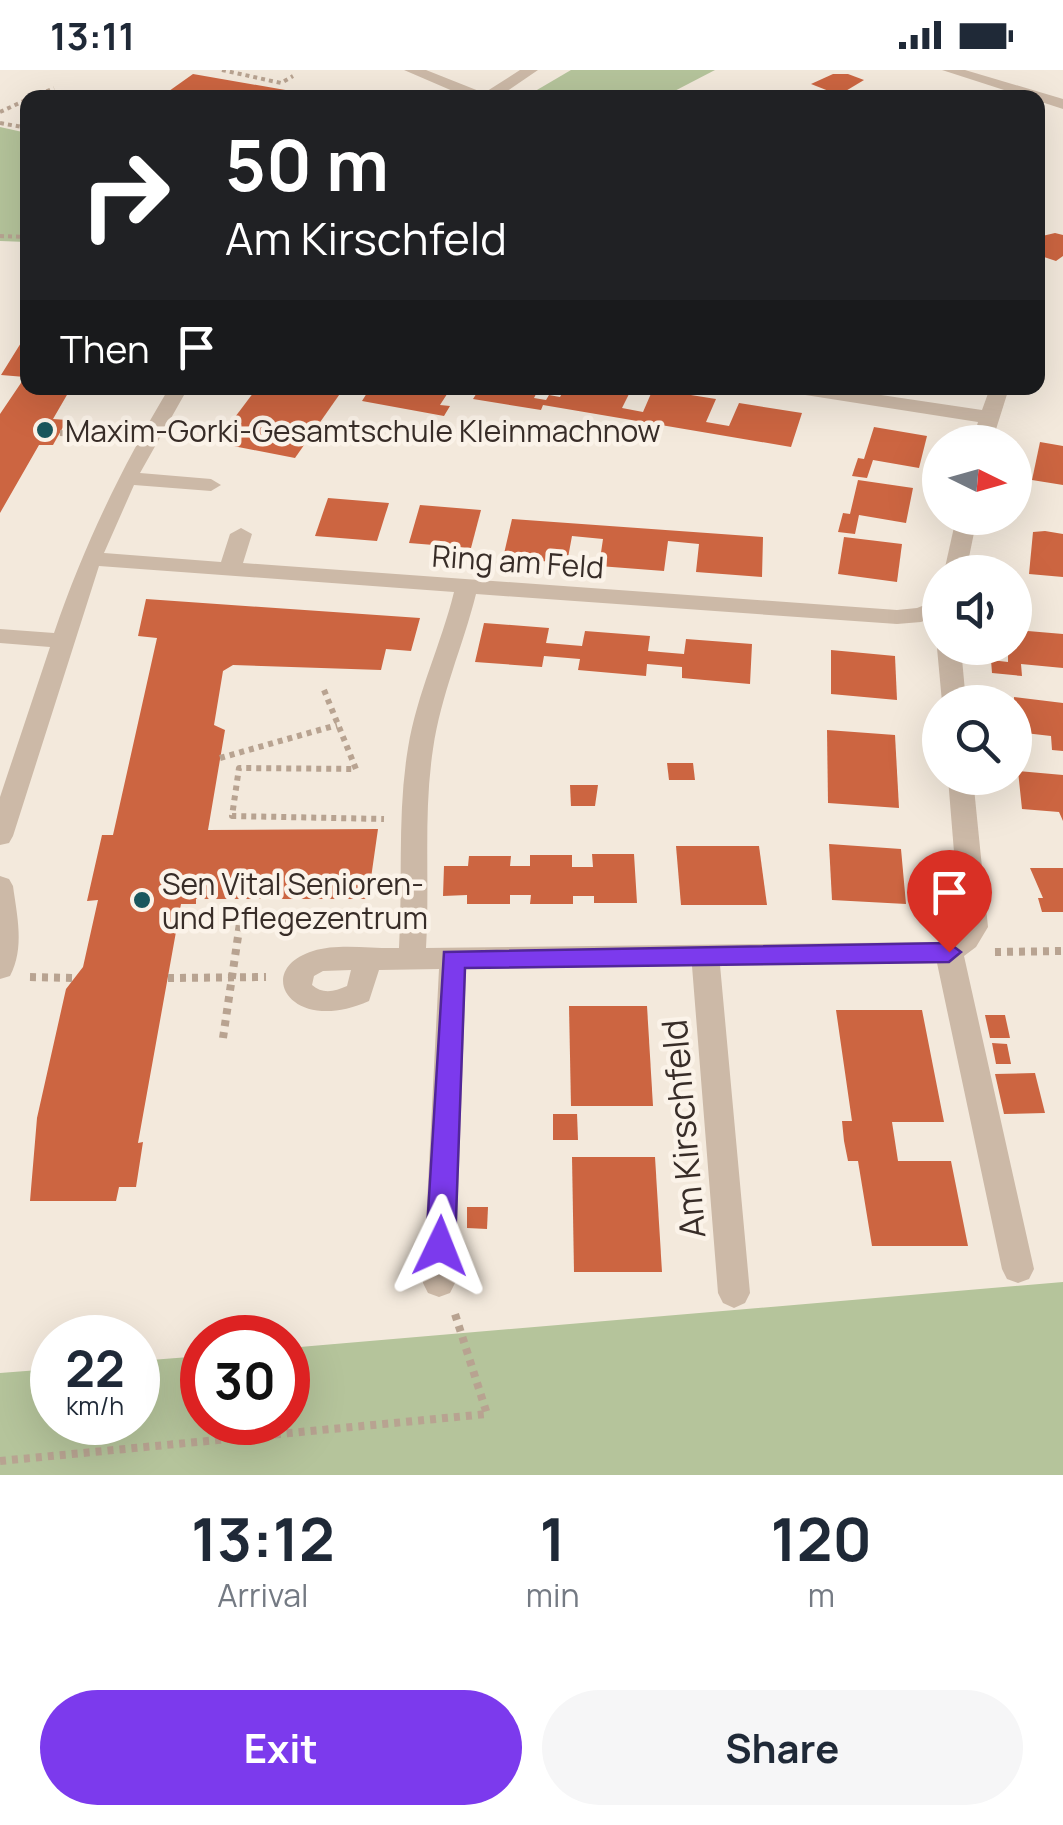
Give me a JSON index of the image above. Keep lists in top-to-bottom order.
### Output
{
  "streets": {
    "street": ["Ring am Feld", "Am Kirschfeld"]
  },
  "places": ["Maxim-Gorki-Gesamtschule Kleinmachnow", "Sen Vital Senioren- und Pflegezentrum"],
  "north": "right",
  "page": {
    "status": "13:11",
    "turn": ["50 m", "Am Kirschfeld"],
    "then": "Then",
    "speed": "22 km/h",
    "limit": "30",
    "eta": [
      "13:12",
      "Arrival",
      "1",
      "min",
      "120",
      "m"
    ],
    "buttons": ["Exit", "Share"]
  }
}
